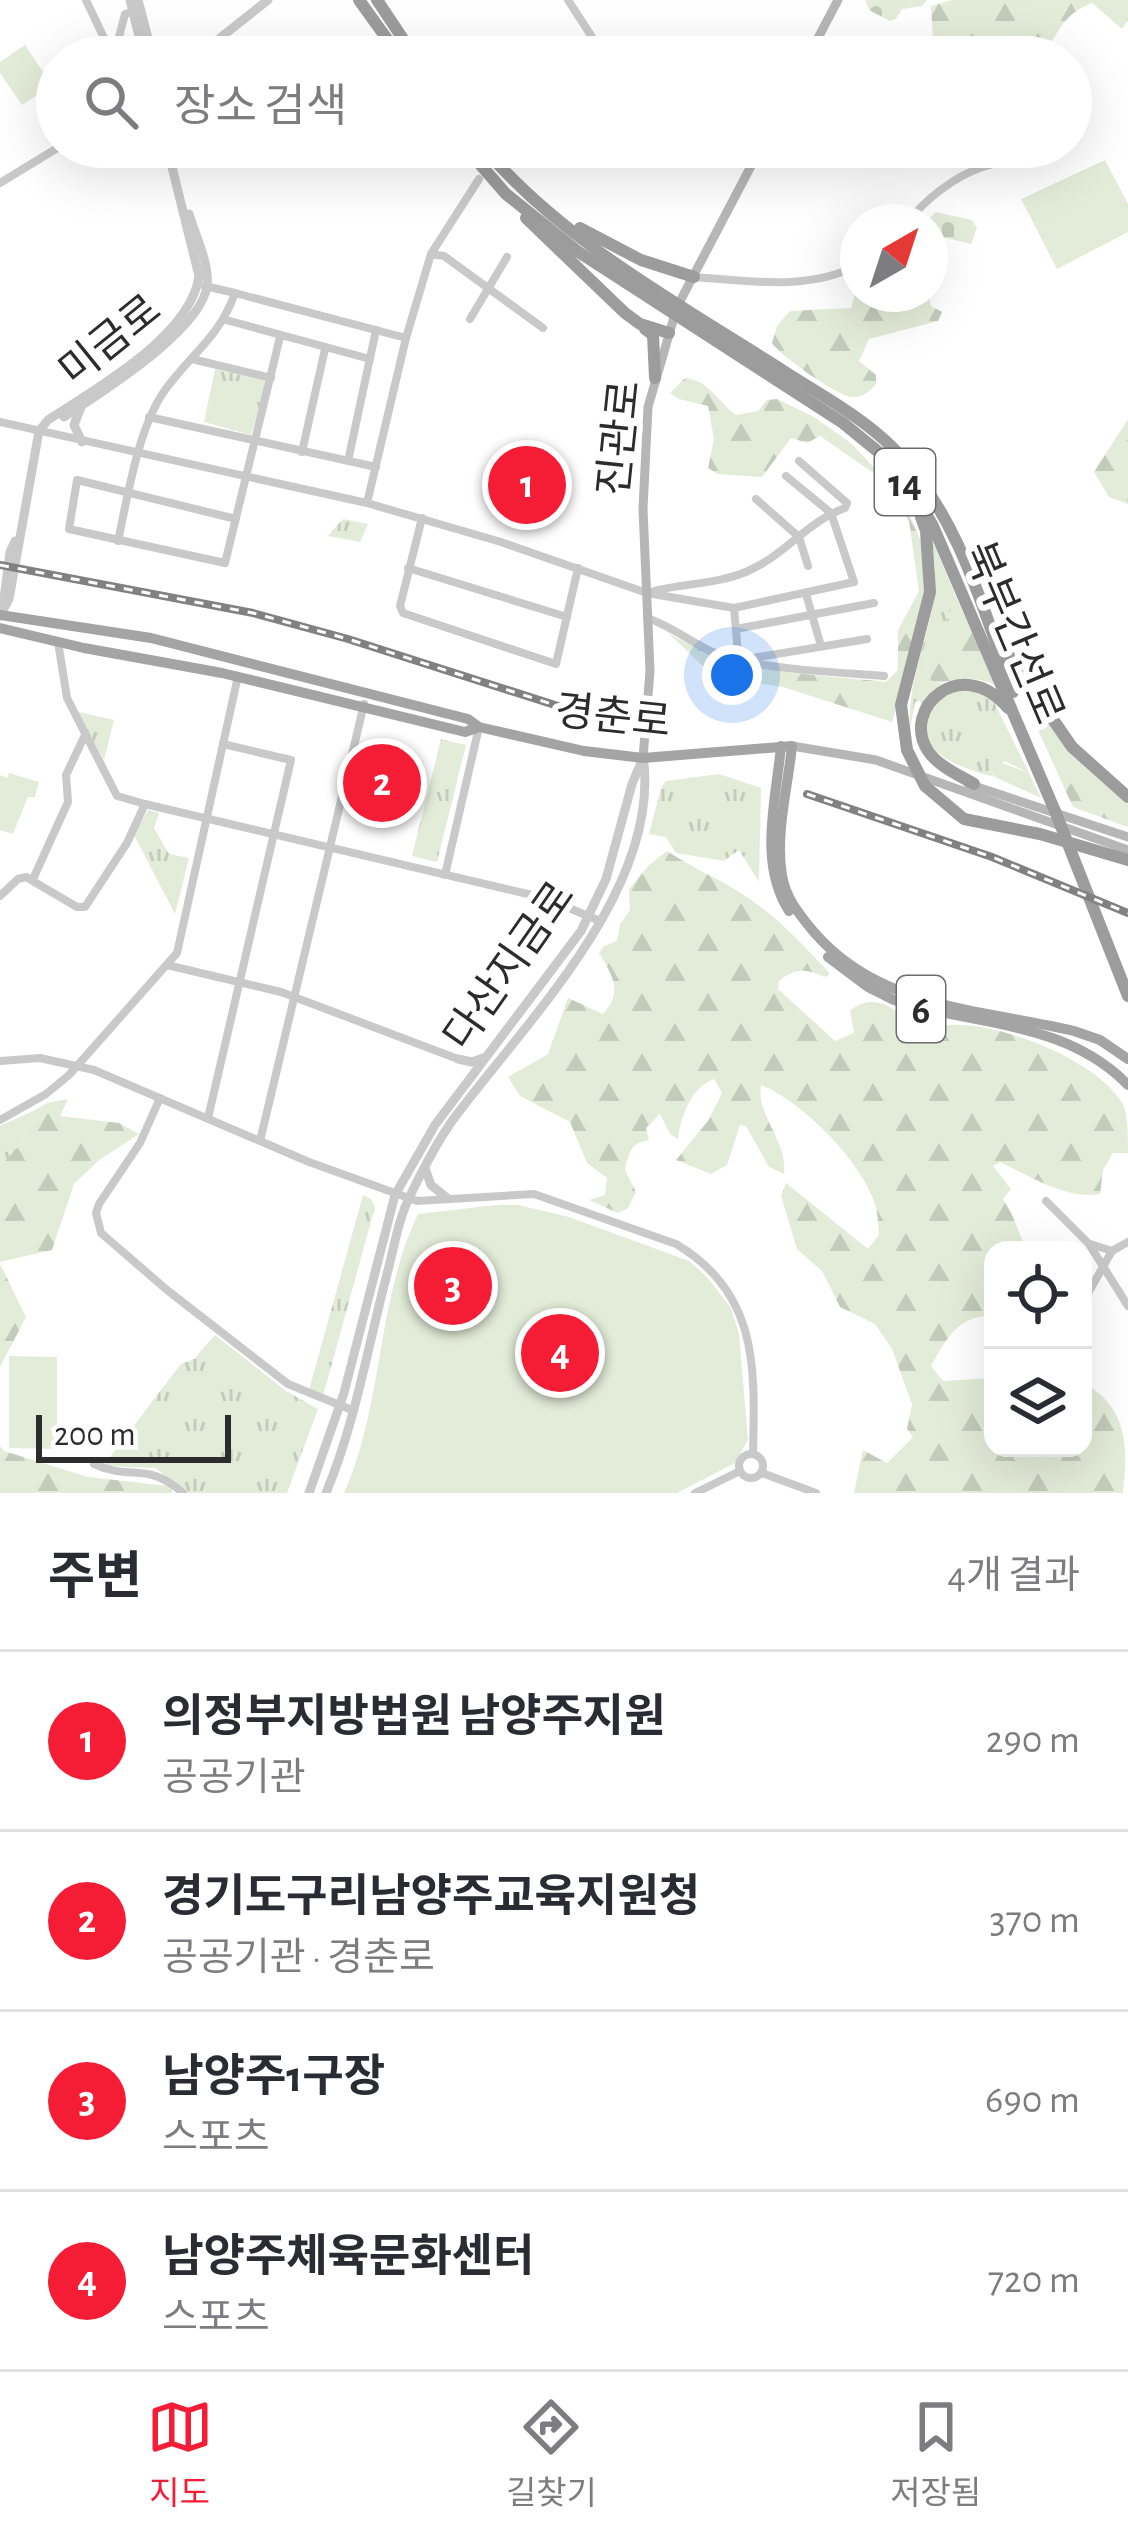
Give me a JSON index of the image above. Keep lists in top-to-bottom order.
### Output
{
  "streets": {
    "highway": ["14", "북부간선로"],
    "main road": ["진관로", "경춘로", "6"],
    "street": ["미금로", "다산지금로"]
  },
  "crossings": [
    ["미금로", "경춘로"],
    ["진관로", "경춘로"],
    ["진관로", "다산지금로"],
    ["경춘로", "다산지금로"],
    ["경춘로", "6"]
  ],
  "scale_bar": "200 m",
  "north": "top right",
  "page": {
    "search": "장소 검색",
    "pins": [
      "1",
      "2",
      "3",
      "4"
    ],
    "scale": "200 m",
    "heading": ["주변", "4개 결과"],
    "list": [
      {
        "mark": "1",
        "name": "의정부지방법원 남양주지원",
        "note": "공공기관",
        "value": "290 m"
      },
      {
        "mark": "2",
        "name": "경기도구리남양주교육지원청",
        "note": "공공기관 · 경춘로",
        "value": "370 m"
      },
      {
        "mark": "3",
        "name": "남양주1구장",
        "note": "스포츠",
        "value": "690 m"
      },
      {
        "mark": "4",
        "name": "남양주체육문화센터",
        "note": "스포츠",
        "value": "720 m"
      }
    ],
    "nav": ["지도", "길찾기", "저장됨"]
  }
}
